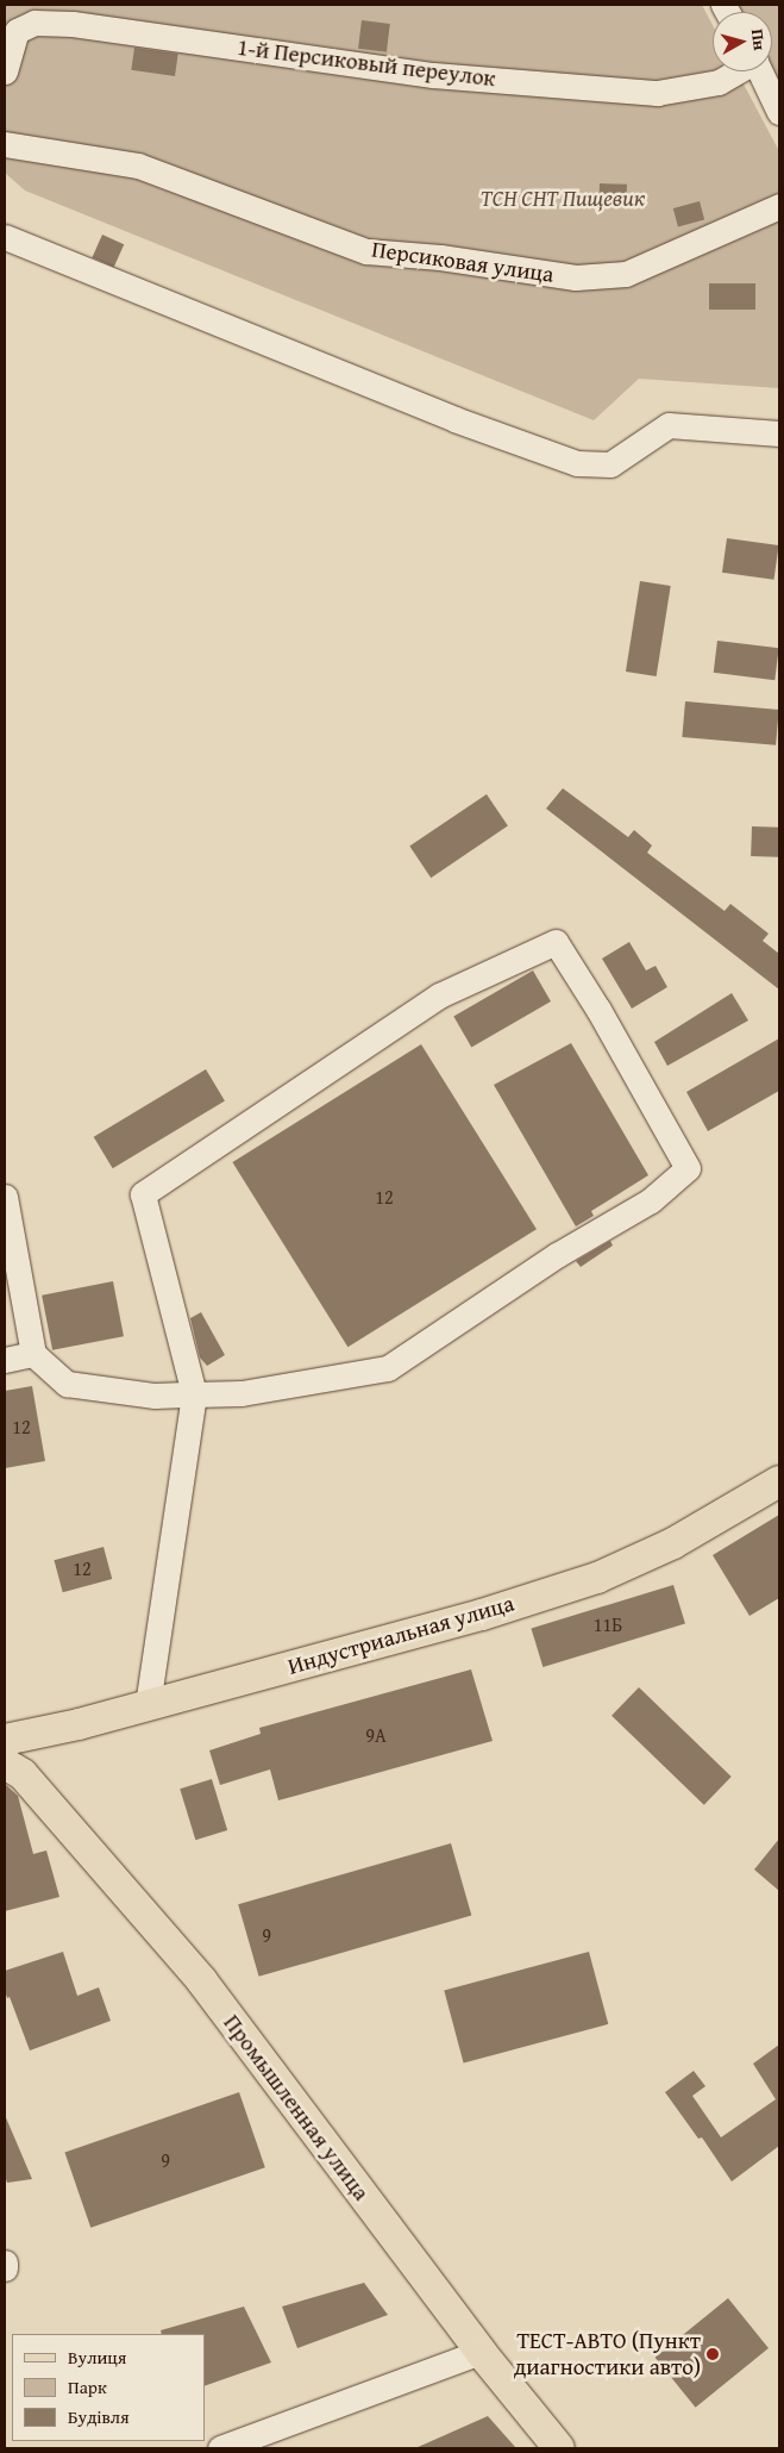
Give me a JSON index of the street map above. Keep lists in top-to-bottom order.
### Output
{
  "streets": {
    "main road": ["Индустриальная улица", "Промышленная улица"],
    "street": ["1-й Персиковый переулок", "Персиковая улица"]
  },
  "crossings": [
    ["Индустриальная улица", "Промышленная улица"]
  ],
  "parks": ["ТСН СНТ Пищевик"],
  "places": ["ТЕСТ-АВТО (Пункт диагностики авто)"],
  "house_numbers": [
    "12",
    "12",
    "12",
    "11Б",
    "9А",
    "9",
    "9"
  ],
  "legend": ["Вулиця", "Парк", "Будівля"],
  "north": "right"
}
